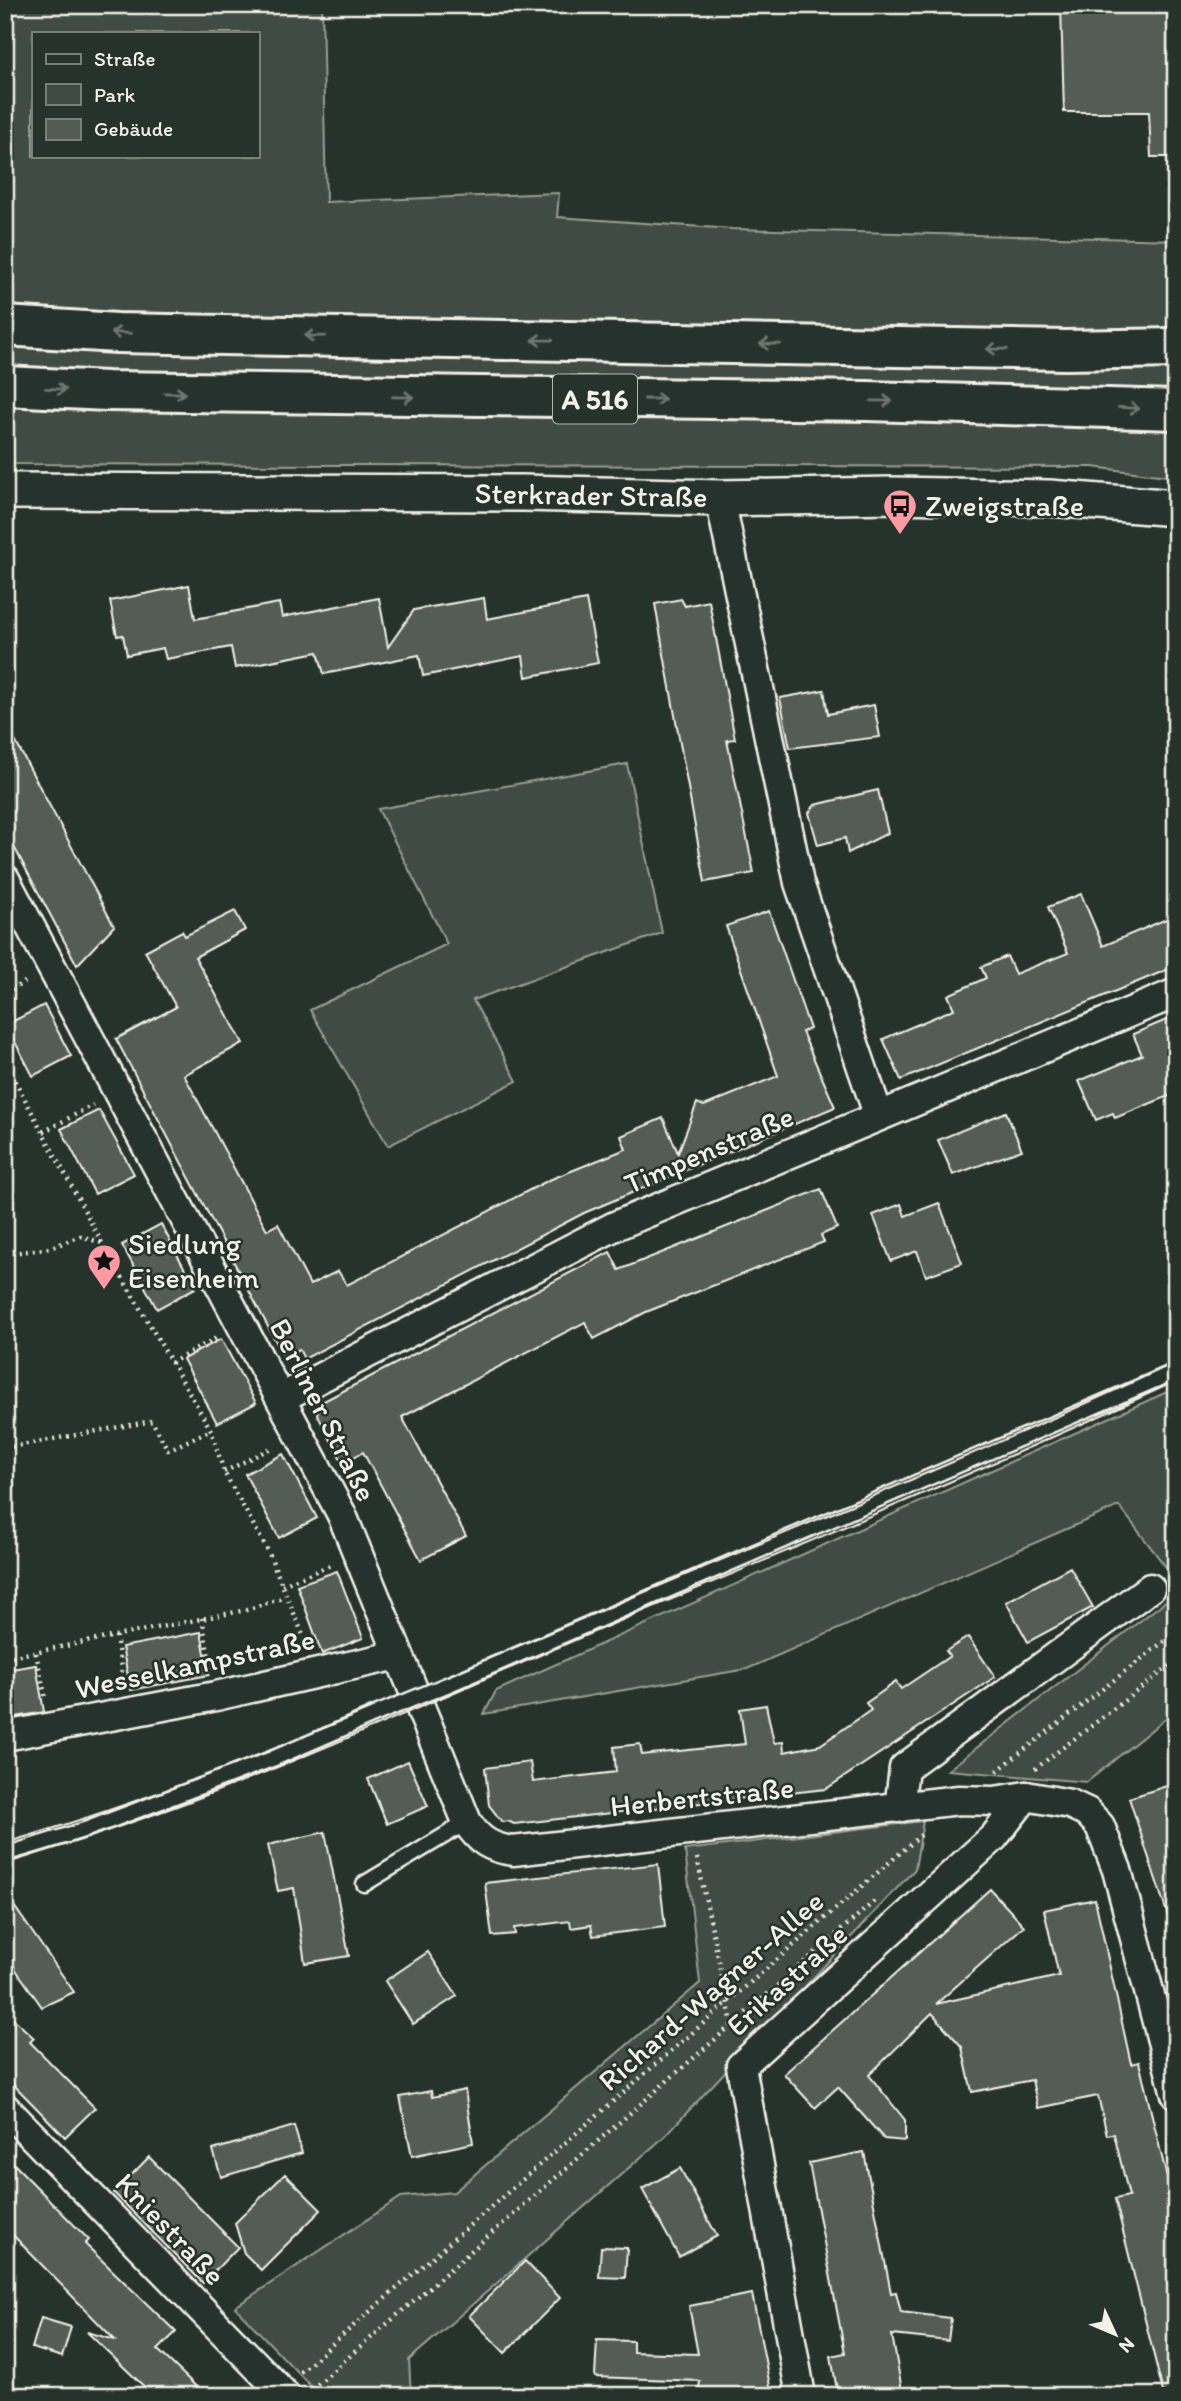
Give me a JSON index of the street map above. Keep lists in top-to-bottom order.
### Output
{
  "streets": {
    "highway": ["A 516"],
    "street": [
      "Sterkrader Straße",
      "Timpenstraße",
      "Berliner Straße",
      "Wesselkampstraße",
      "Herbertstraße",
      "Erikastraße",
      "Kniestraße"
    ],
    "path": ["Richard-Wagner-Allee"]
  },
  "crossings": [
    ["Timpenstraße", "Berliner Straße"],
    ["Berliner Straße", "Wesselkampstraße"],
    ["Berliner Straße", "Herbertstraße"],
    ["Herbertstraße", "Erikastraße"],
    ["Herbertstraße", "Richard-Wagner-Allee"],
    ["Richard-Wagner-Allee", "Kniestraße"]
  ],
  "places": {
    "bus stop": ["Zweigstraße"],
    "place": ["Siedlung Eisenheim"]
  },
  "legend": ["Straße", "Park", "Gebäude"],
  "north": "bottom right"
}
